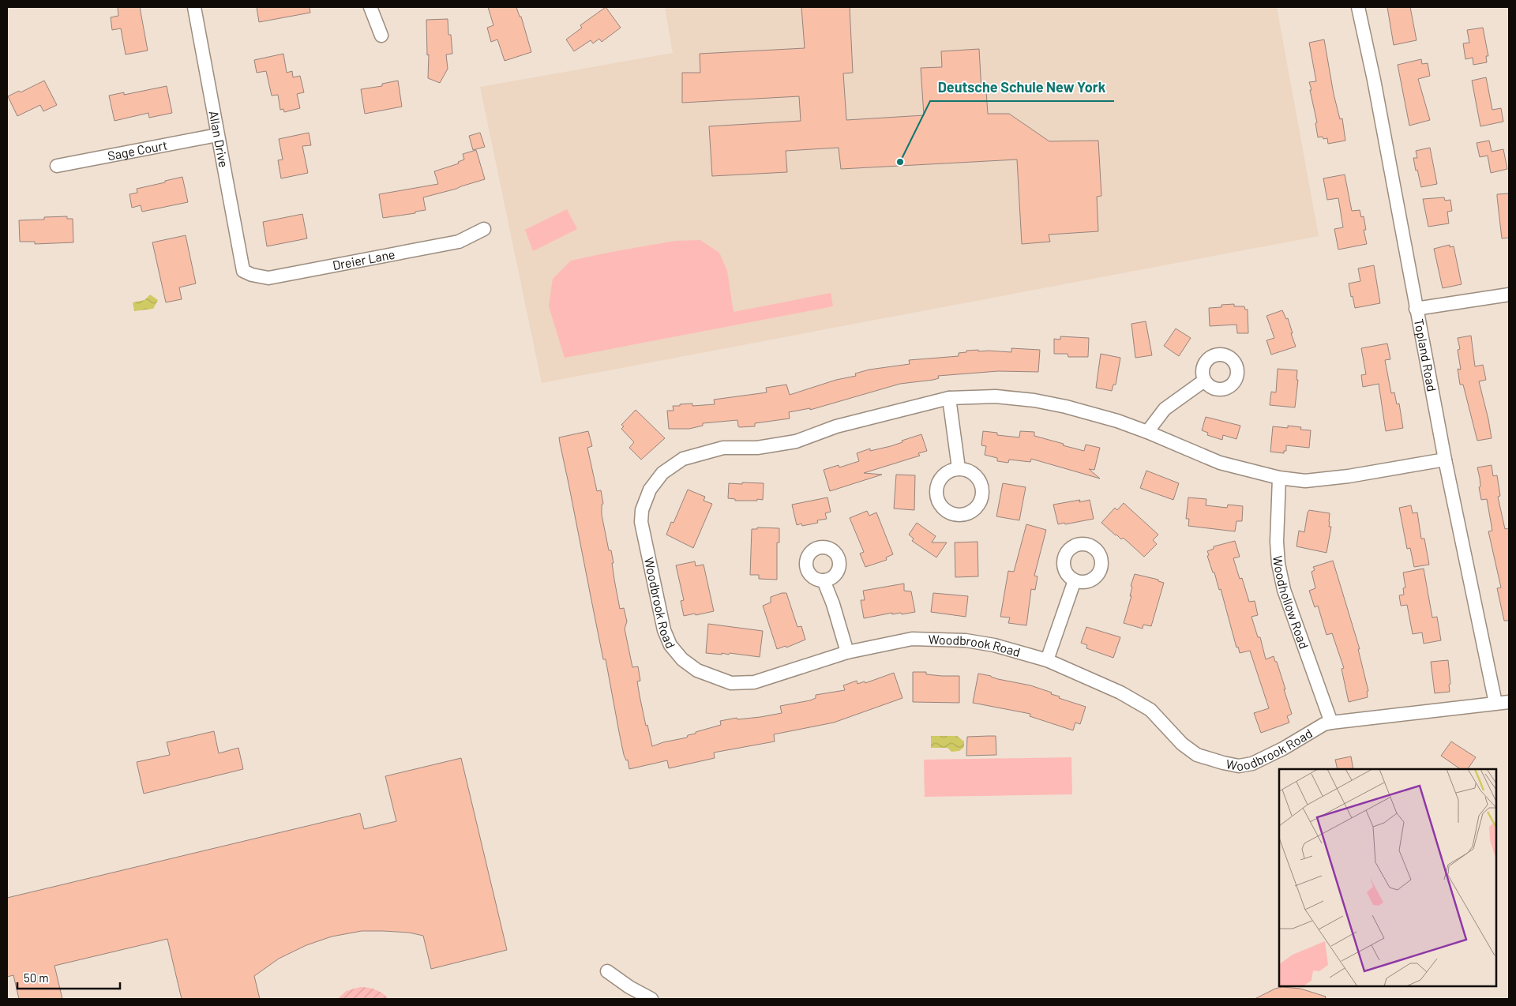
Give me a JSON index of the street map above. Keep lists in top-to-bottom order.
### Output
{
  "streets": {
    "street": [
      "Allan Drive",
      "Sage Court",
      "Dreier Lane",
      "Topland Road",
      "Woodbrook Road",
      "Woodhollow Road"
    ]
  },
  "crossings": [
    ["Allan Drive", "Sage Court"],
    ["Allan Drive", "Dreier Lane"],
    ["Topland Road", "Woodbrook Road"],
    ["Woodbrook Road", "Woodhollow Road"]
  ],
  "places": ["Deutsche Schule New York"],
  "scale_bar": "50 m"
}
